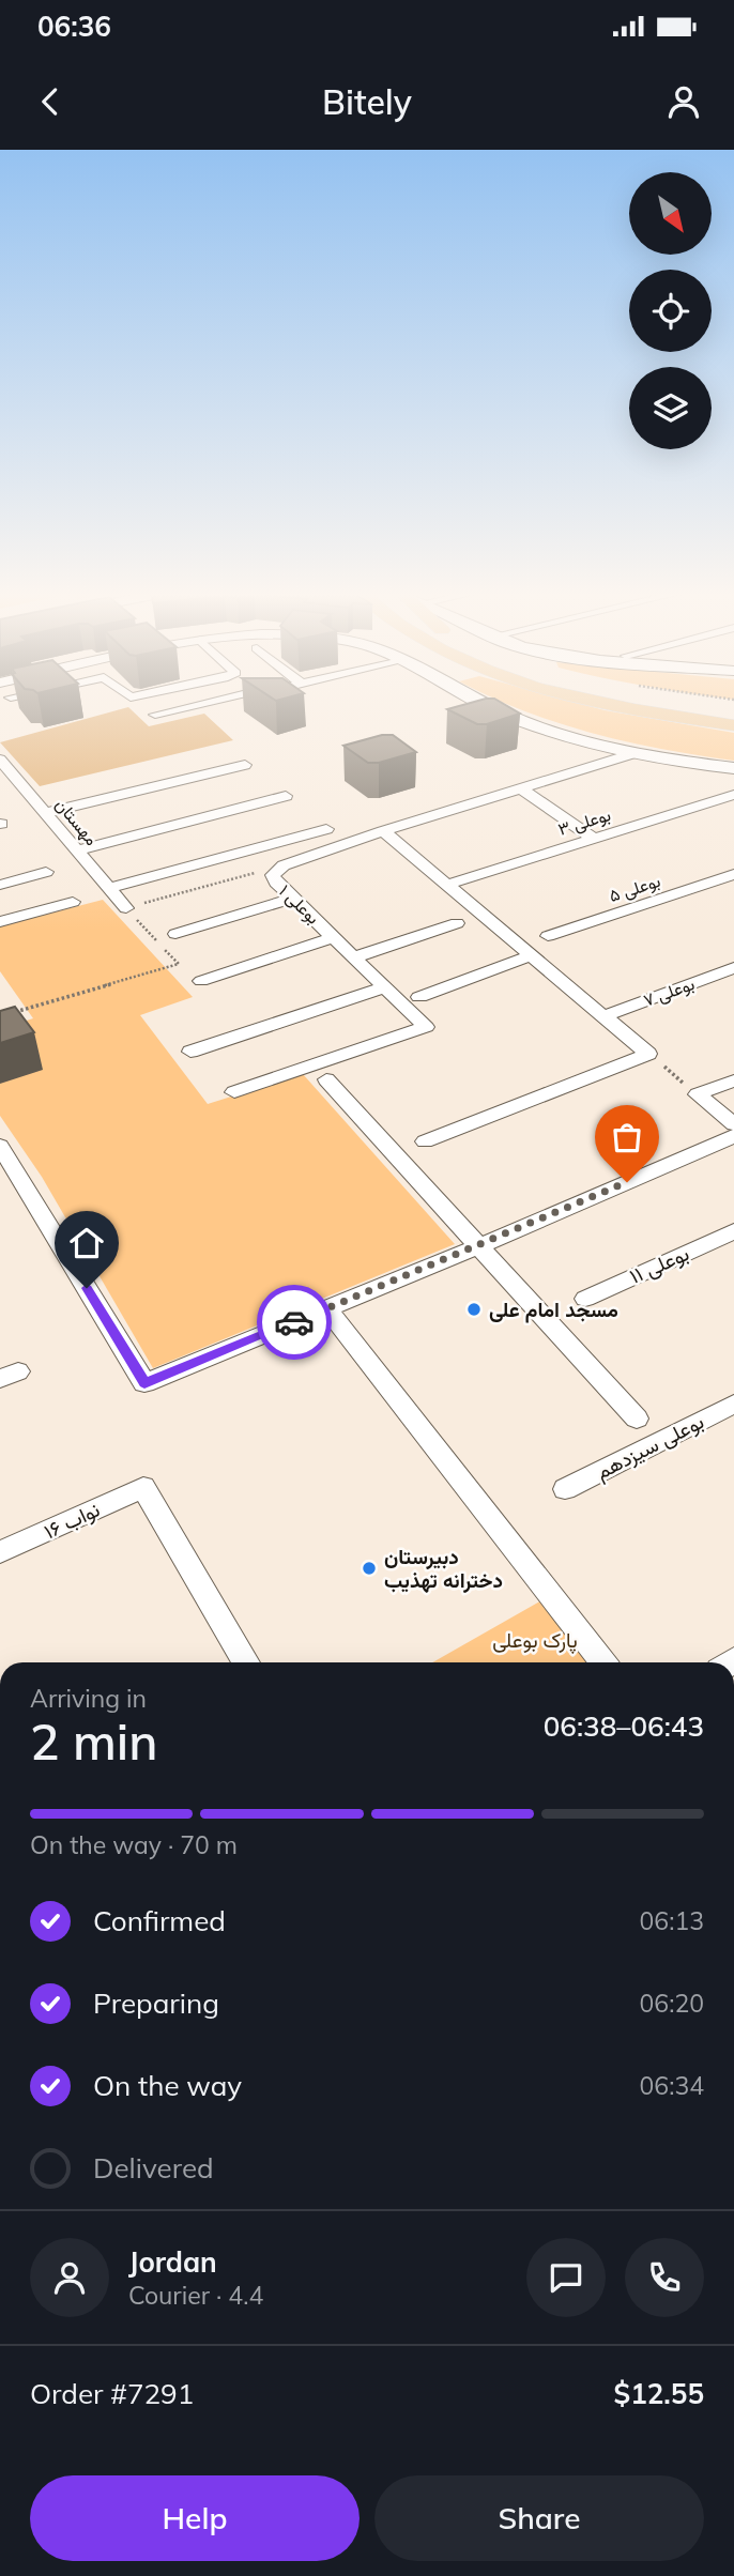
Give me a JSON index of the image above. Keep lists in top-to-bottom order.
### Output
{
  "streets": {
    "street": [
      "مهستان",
      "بوعلی ۳",
      "بوعلی ۵",
      "بوعلی ۱",
      "بوعلی ۷",
      "بوعلی ۱۱",
      "بوعلی سیزدهم",
      "نواب ۱۶"
    ]
  },
  "parks": ["پارک بوعلی"],
  "places": ["مسجد امام علی", "دبیرستان دخترانه تهذیب"],
  "north": "bottom right",
  "page": {
    "status": "06:36",
    "header": "Bitely",
    "heading": ["2 min", "Arriving in", "06:38–06:43"],
    "panel": [
      "Jordan",
      "Courier · 4.4",
      "Order #7291",
      "$12.55"
    ],
    "bar": "On the way · 70 m",
    "list": [
      ["Confirmed", "06:13"],
      ["Preparing", "06:20"],
      ["On the way", "06:34"],
      "Delivered"
    ],
    "buttons": ["Help", "Share"]
  }
}
